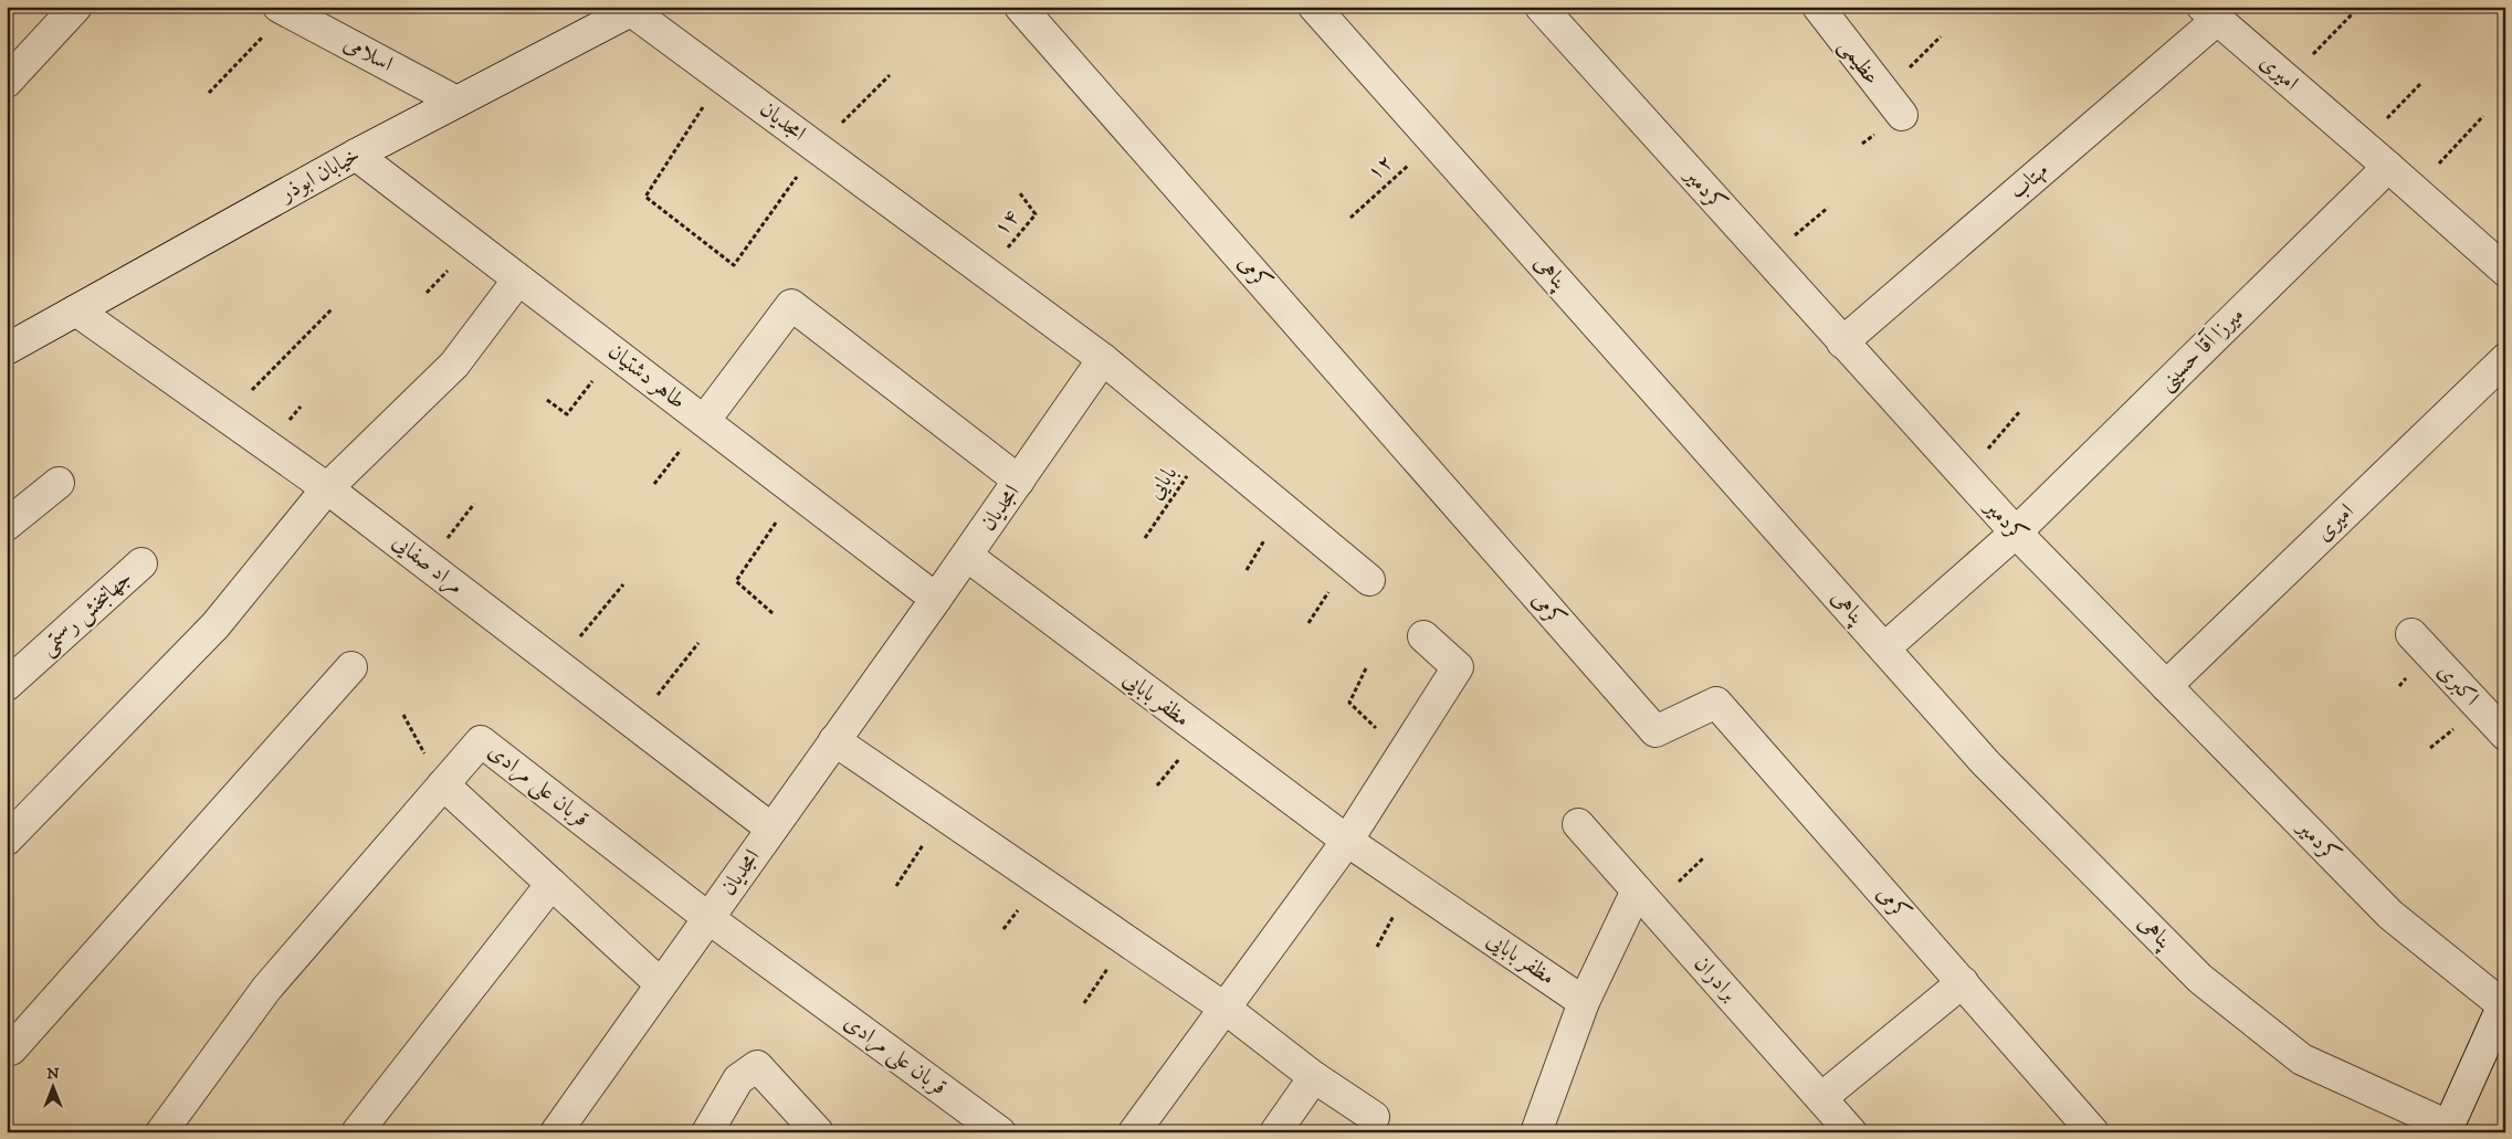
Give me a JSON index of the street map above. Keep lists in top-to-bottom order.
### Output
{
  "streets": {
    "street": [
      "اسلامی",
      "عظیمی",
      "امیری",
      "امجدیان",
      "خیابان ابوذر",
      "مهتاب",
      "کردمیر",
      "کرمی",
      "پناهی",
      "میرزا آقا حسینی",
      "طاهر دشتیان",
      "مراد صفایی",
      "جهانبخش رستمی",
      "اکبری",
      "مظفر بابایی",
      "قربان علی مرادی",
      "برادران"
    ],
    "path": ["۱۲", "۱۴", "بابایی"]
  },
  "crossings": [
    ["اسلامی", "خیابان ابوذر"],
    ["امیری", "مهتاب"],
    ["امیری", "کردمیر"],
    ["امیری", "میرزا آقا حسینی"],
    ["امجدیان", "خیابان ابوذر"],
    ["امجدیان", "۱۴"],
    ["امجدیان", "طاهر دشتیان"],
    ["امجدیان", "مراد صفایی"],
    ["امجدیان", "مظفر بابایی"],
    ["امجدیان", "قربان علی مرادی"],
    ["۱۲", "پناهی"],
    ["خیابان ابوذر", "طاهر دشتیان"],
    ["خیابان ابوذر", "مراد صفایی"],
    ["مهتاب", "کردمیر"],
    ["کردمیر", "میرزا آقا حسینی"],
    ["پناهی", "میرزا آقا حسینی"]
  ],
  "north": "top"
}
